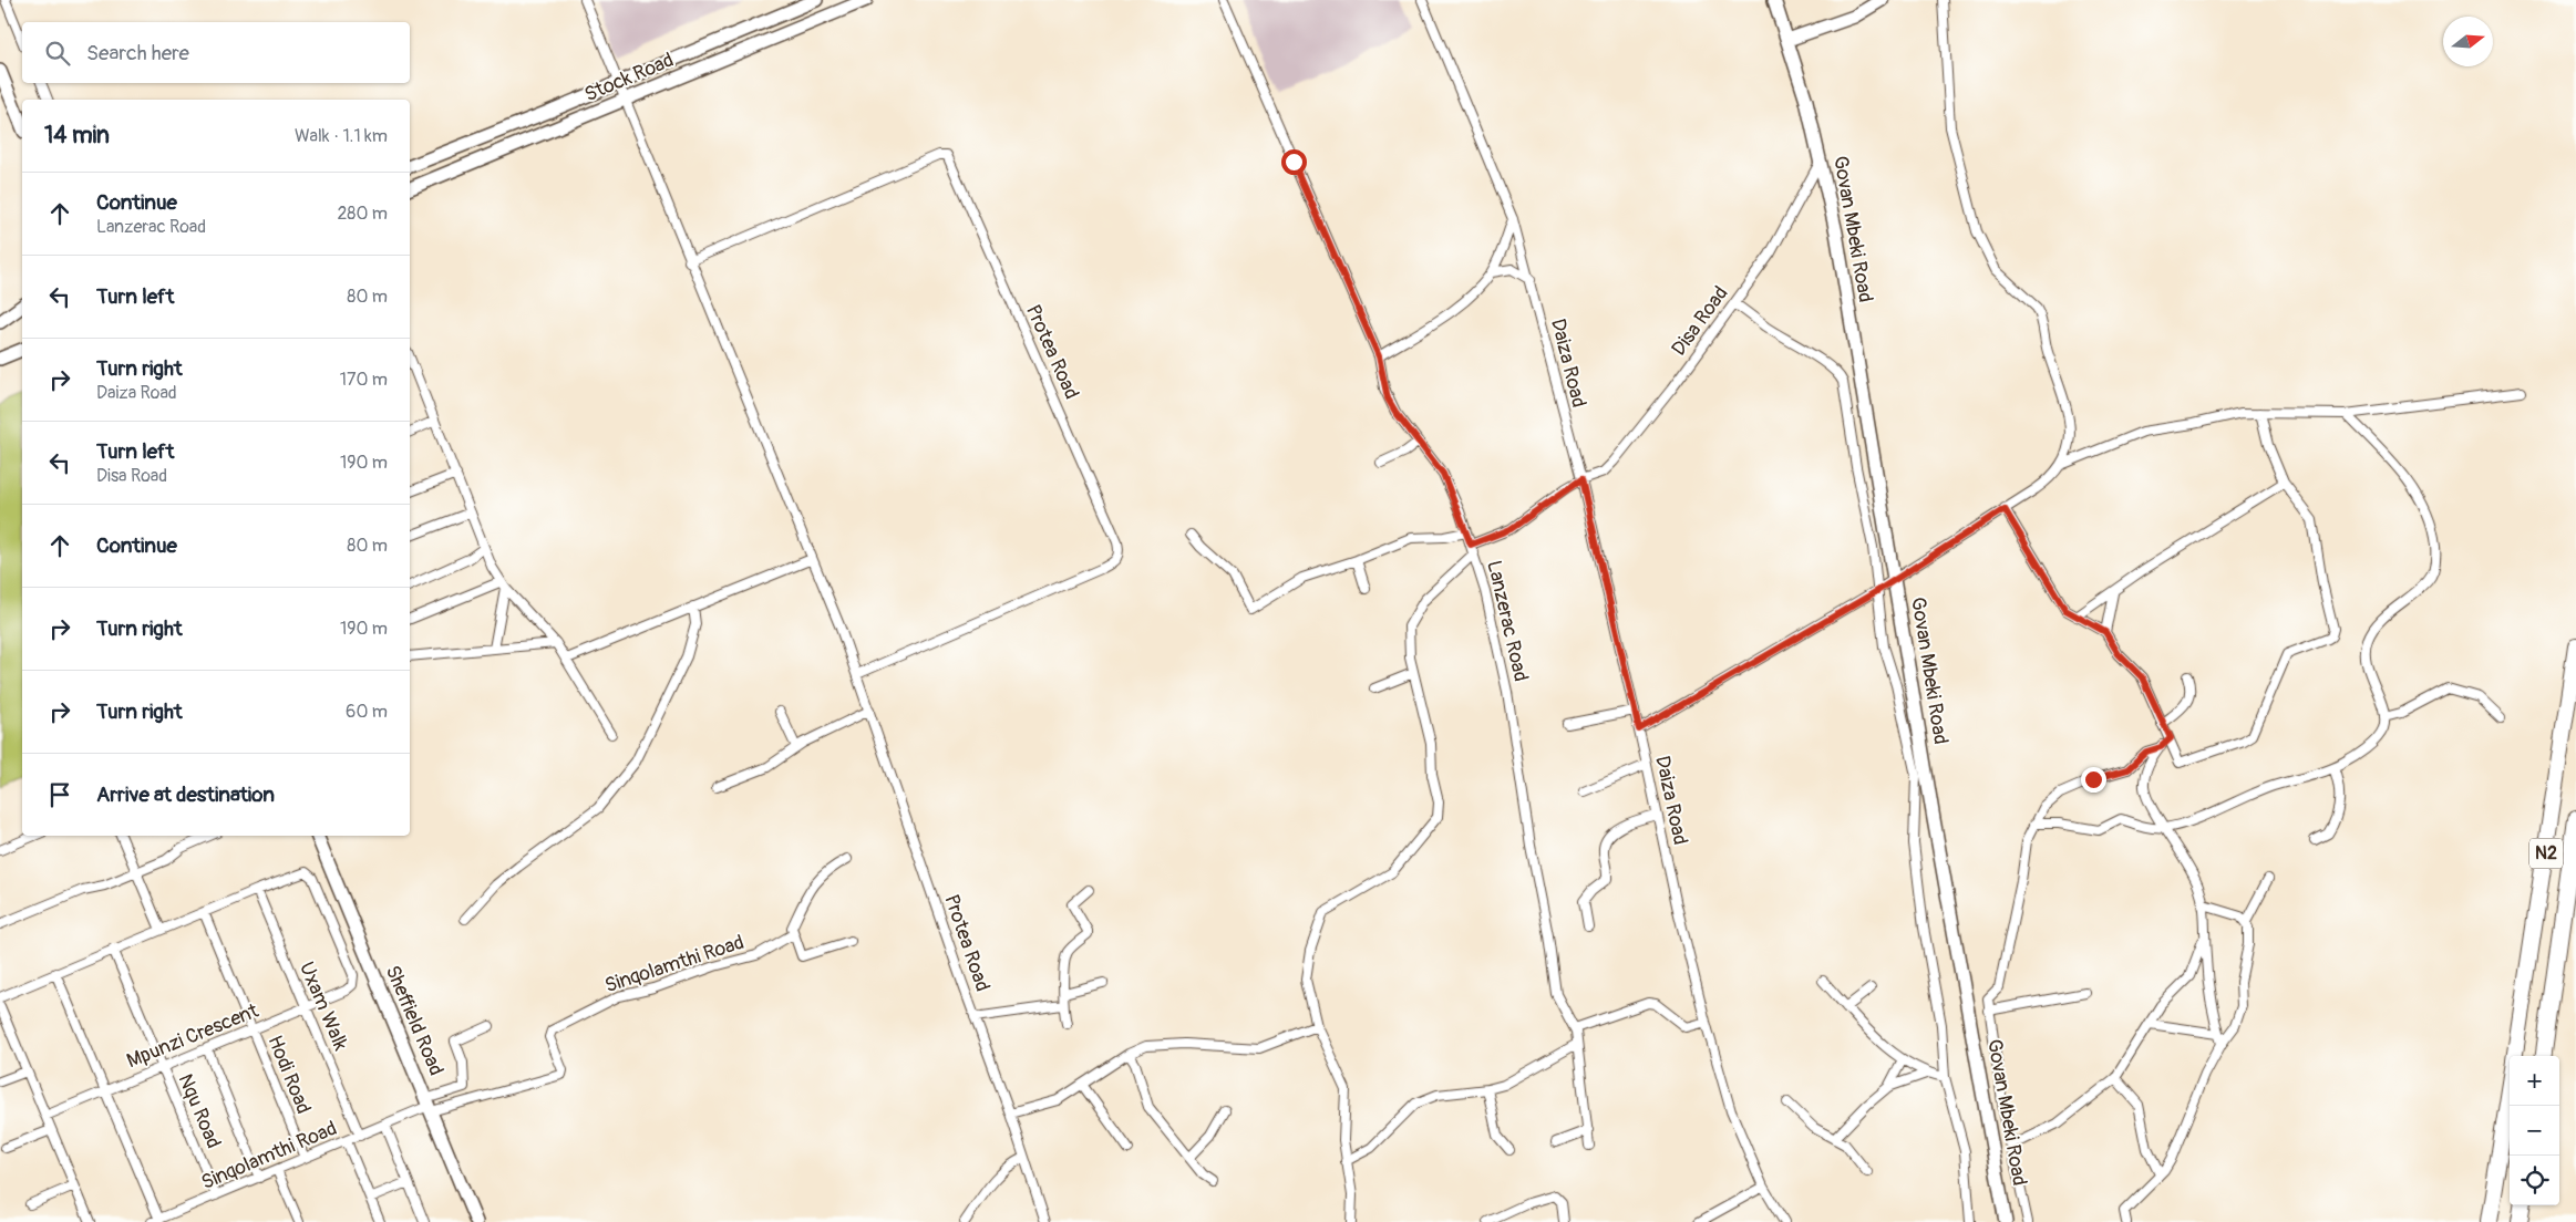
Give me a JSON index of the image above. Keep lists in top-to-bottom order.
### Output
{
  "streets": {
    "highway": ["N2"],
    "main road": ["Stock Road", "Govan Mbeki Road", "Sheffield Road"],
    "street": [
      "Disa Road",
      "Protea Road",
      "Daiza Road",
      "Lanzerac Road",
      "Sinqolamthi Road",
      "Uxam Walk",
      "Mpunzi Crescent",
      "Hodi Road",
      "Nqu Road"
    ]
  },
  "crossings": [
    ["Stock Road", "Protea Road"],
    ["Govan Mbeki Road", "Disa Road"],
    ["Disa Road", "Daiza Road"],
    ["Disa Road", "Lanzerac Road"],
    ["Sinqolamthi Road", "Uxam Walk"],
    ["Sinqolamthi Road", "Sheffield Road"],
    ["Sinqolamthi Road", "Hodi Road"],
    ["Sinqolamthi Road", "Nqu Road"],
    ["Uxam Walk", "Mpunzi Crescent"],
    ["Mpunzi Crescent", "Hodi Road"],
    ["Mpunzi Crescent", "Nqu Road"]
  ],
  "north": "right",
  "page": {
    "search": "Search here",
    "heading": ["14 min", "Walk · 1.1 km"],
    "list": [
      ["Continue", "Lanzerac Road", "280 m"],
      ["Turn left", "80 m"],
      ["Turn right", "Daiza Road", "170 m"],
      ["Turn left", "Disa Road", "190 m"],
      ["Continue", "80 m"],
      ["Turn right", "190 m"],
      ["Turn right", "60 m"],
      "Arrive at destination"
    ],
    "map_buttons": ["+", "−"]
  }
}
